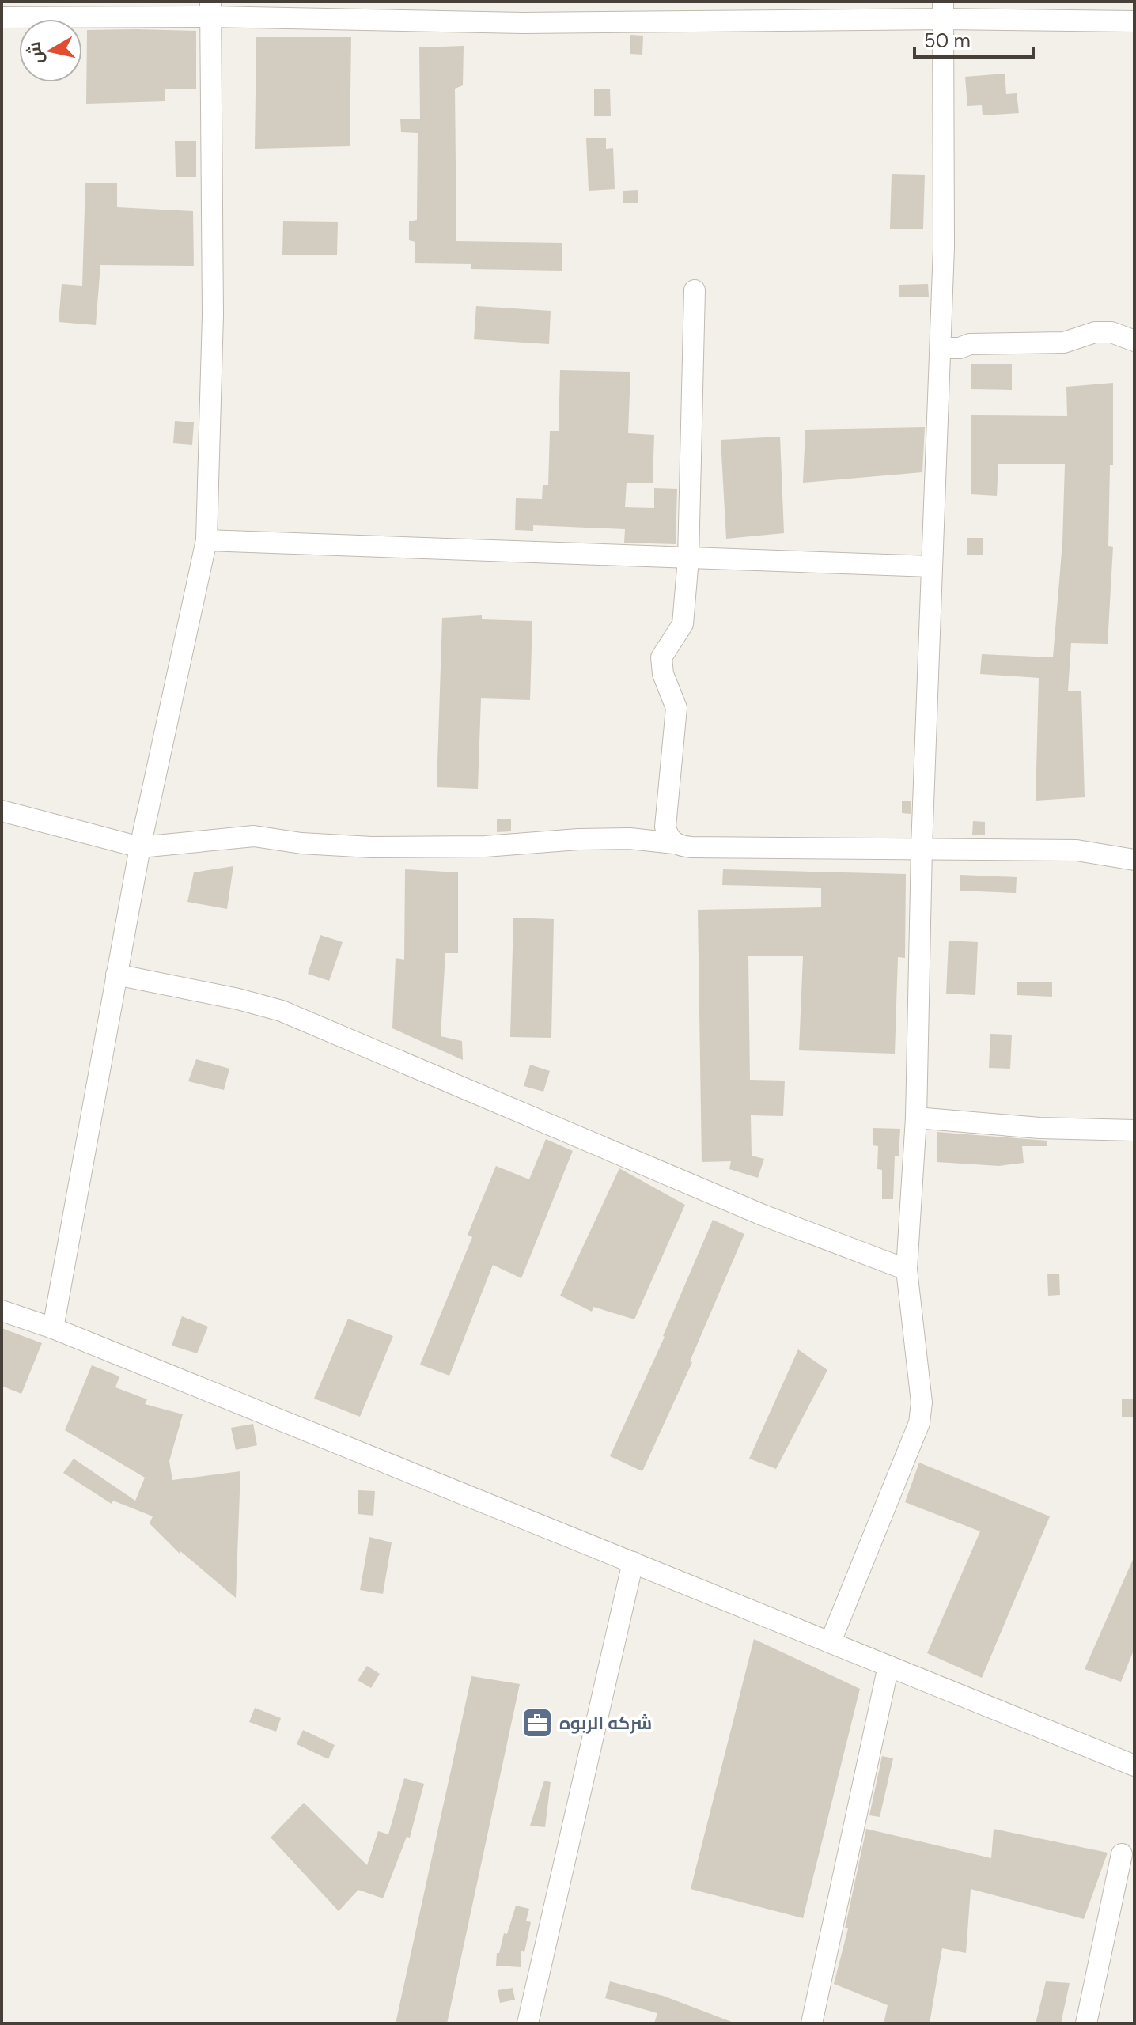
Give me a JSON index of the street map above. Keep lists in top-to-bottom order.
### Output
{
  "places": {
    "office": ["شركه الربوه"]
  },
  "scale_bar": "50 m",
  "north": "left"
}
